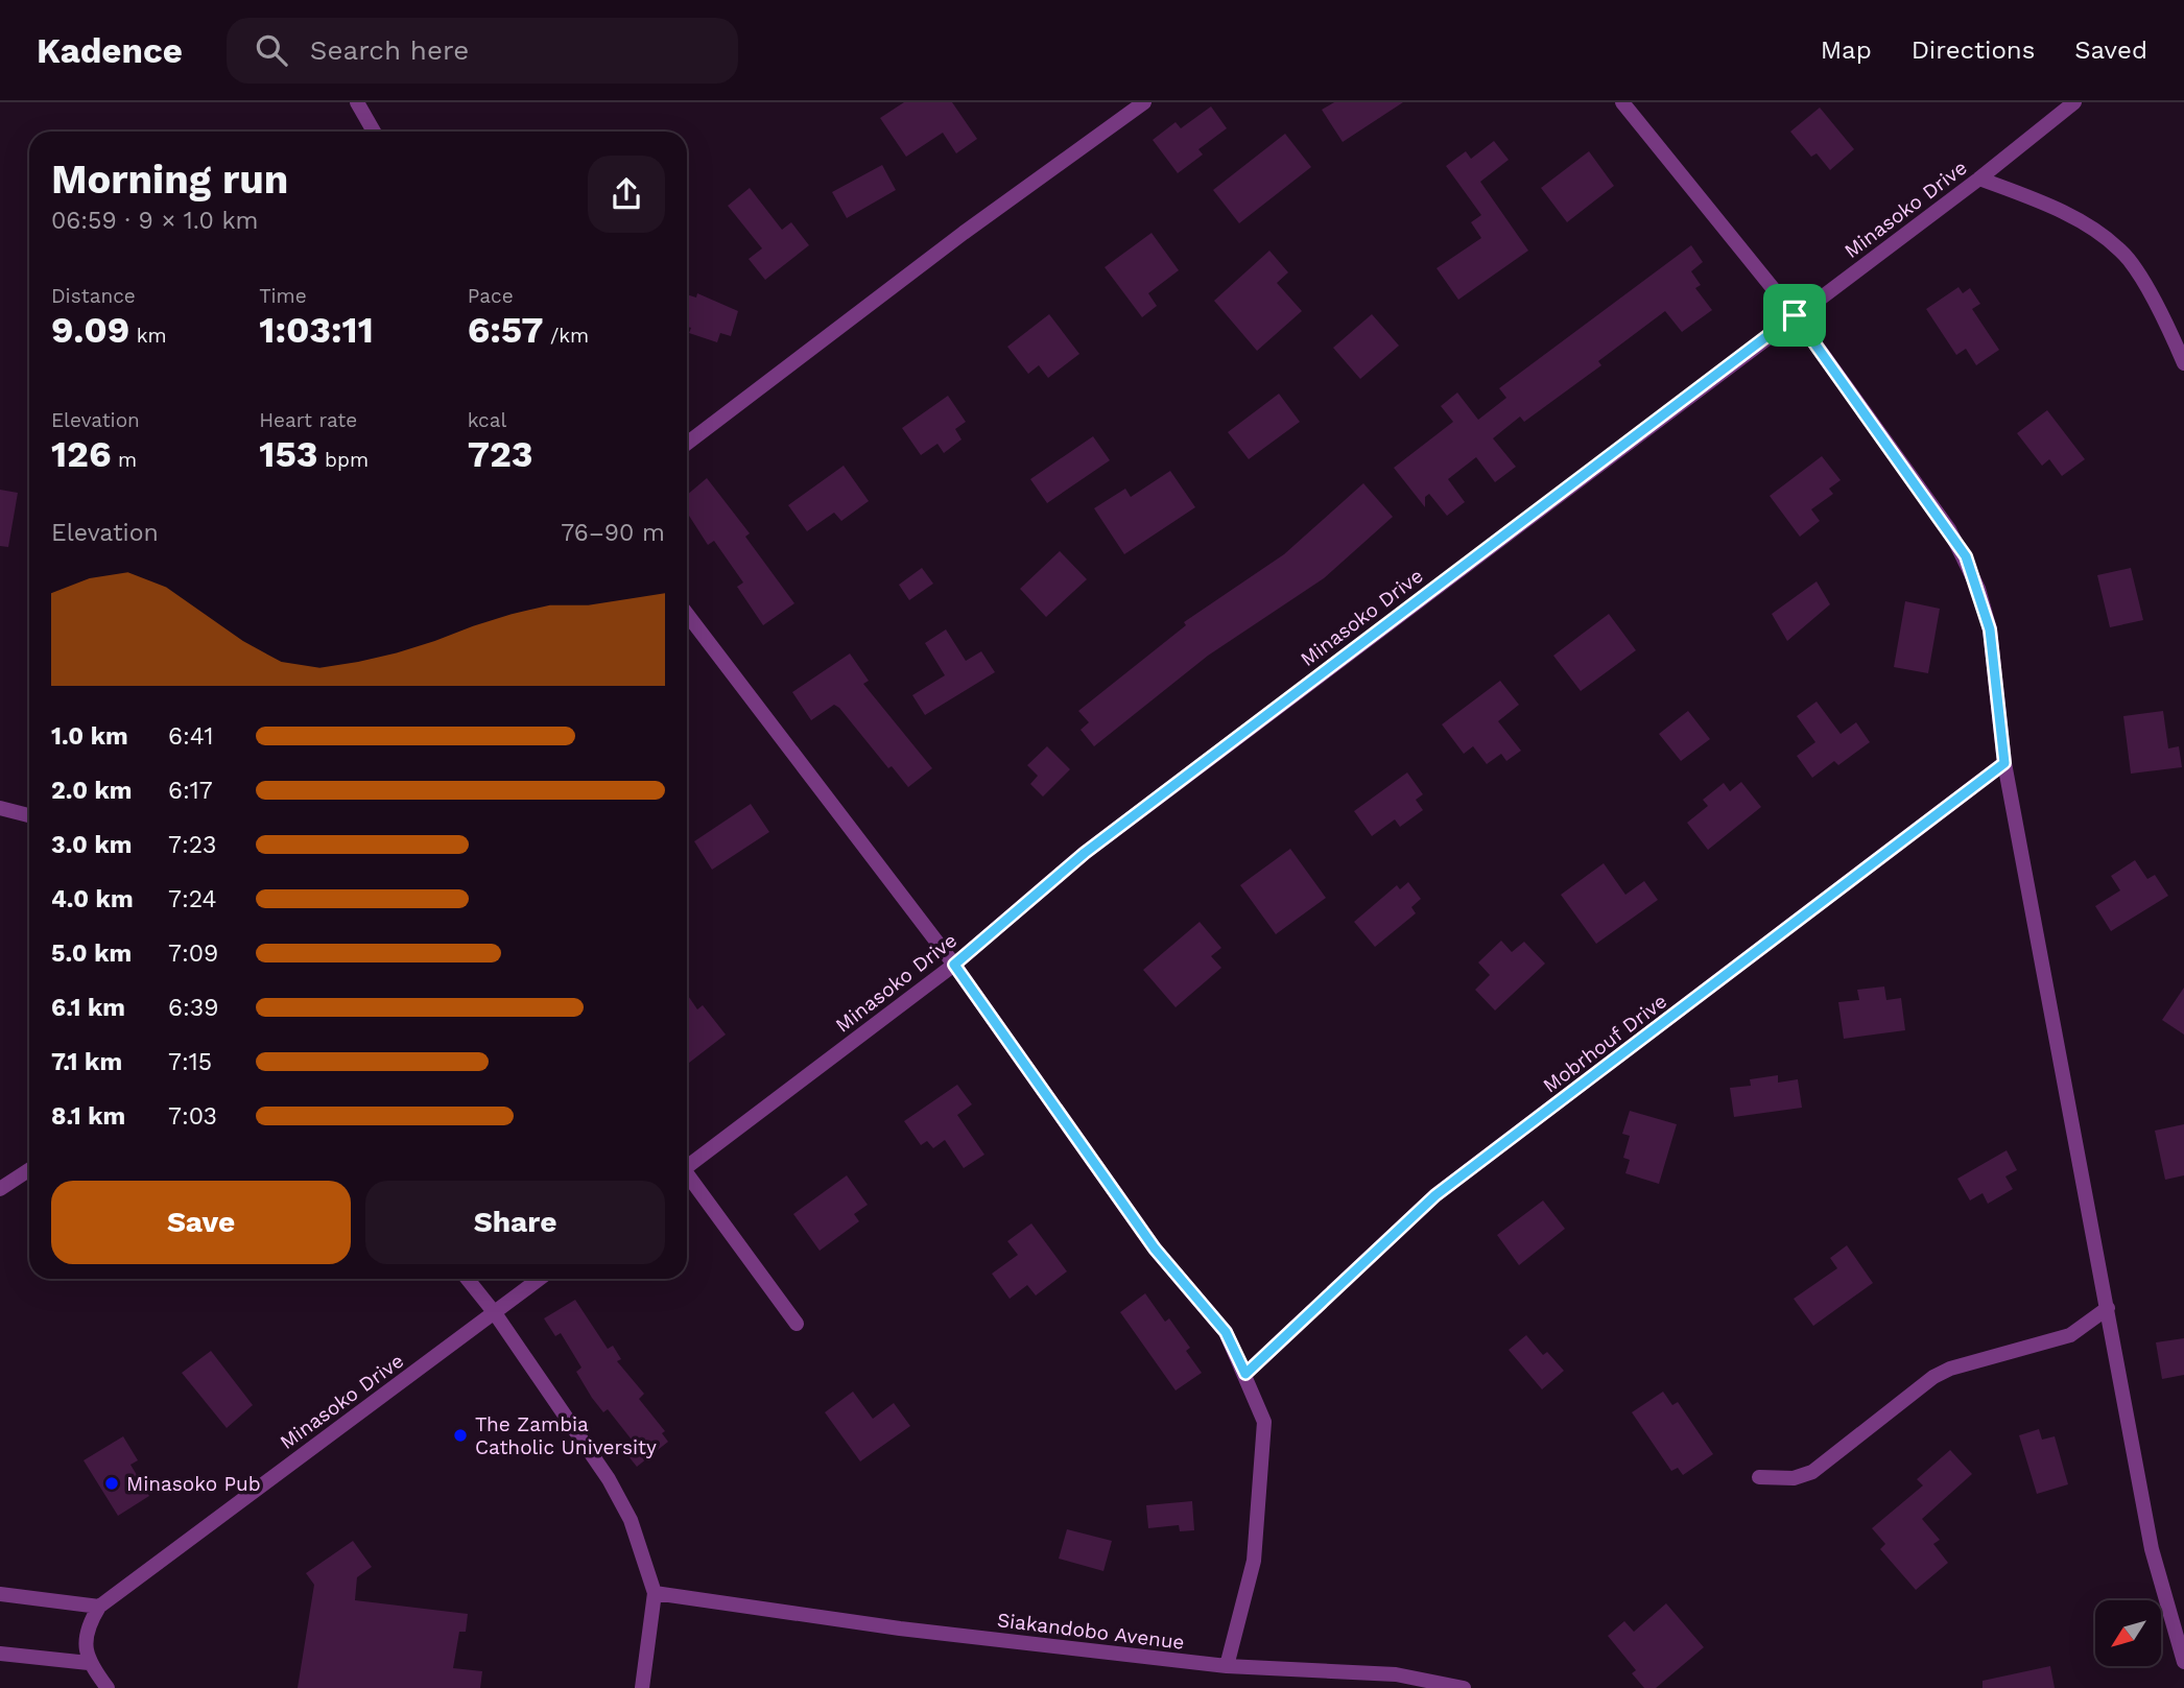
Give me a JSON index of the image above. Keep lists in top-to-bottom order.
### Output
{
  "streets": {
    "street": ["Minasoko Drive", "Mobrhouf Drive", "Siakandobo Avenue"]
  },
  "places": ["The Zambia Catholic University", "Minasoko Pub"],
  "north": "bottom left",
  "page": {
    "header": "Kadence",
    "search": "Search here",
    "nav": ["Map", "Directions", "Saved"],
    "heading": ["Morning run", "06:59 · 9 × 1.0 km"],
    "stats": [
      ["Distance", "9.09 km"],
      ["Time", "1:03:11"],
      ["Pace", "6:57 /km"],
      ["Elevation", "126 m"],
      ["Heart rate", "153 bpm"],
      ["kcal", "723"]
    ],
    "chart": ["Elevation", "76–90 m"],
    "list": [
      {
        "name": "1.0 km",
        "note": "6:41"
      },
      {
        "name": "2.0 km",
        "note": "6:17"
      },
      {
        "name": "3.0 km",
        "note": "7:23"
      },
      {
        "name": "4.0 km",
        "note": "7:24"
      },
      {
        "name": "5.0 km",
        "note": "7:09"
      },
      {
        "name": "6.1 km",
        "note": "6:39"
      },
      {
        "name": "7.1 km",
        "note": "7:15"
      },
      {
        "name": "8.1 km",
        "note": "7:03"
      }
    ],
    "buttons": ["Save", "Share"]
  }
}
